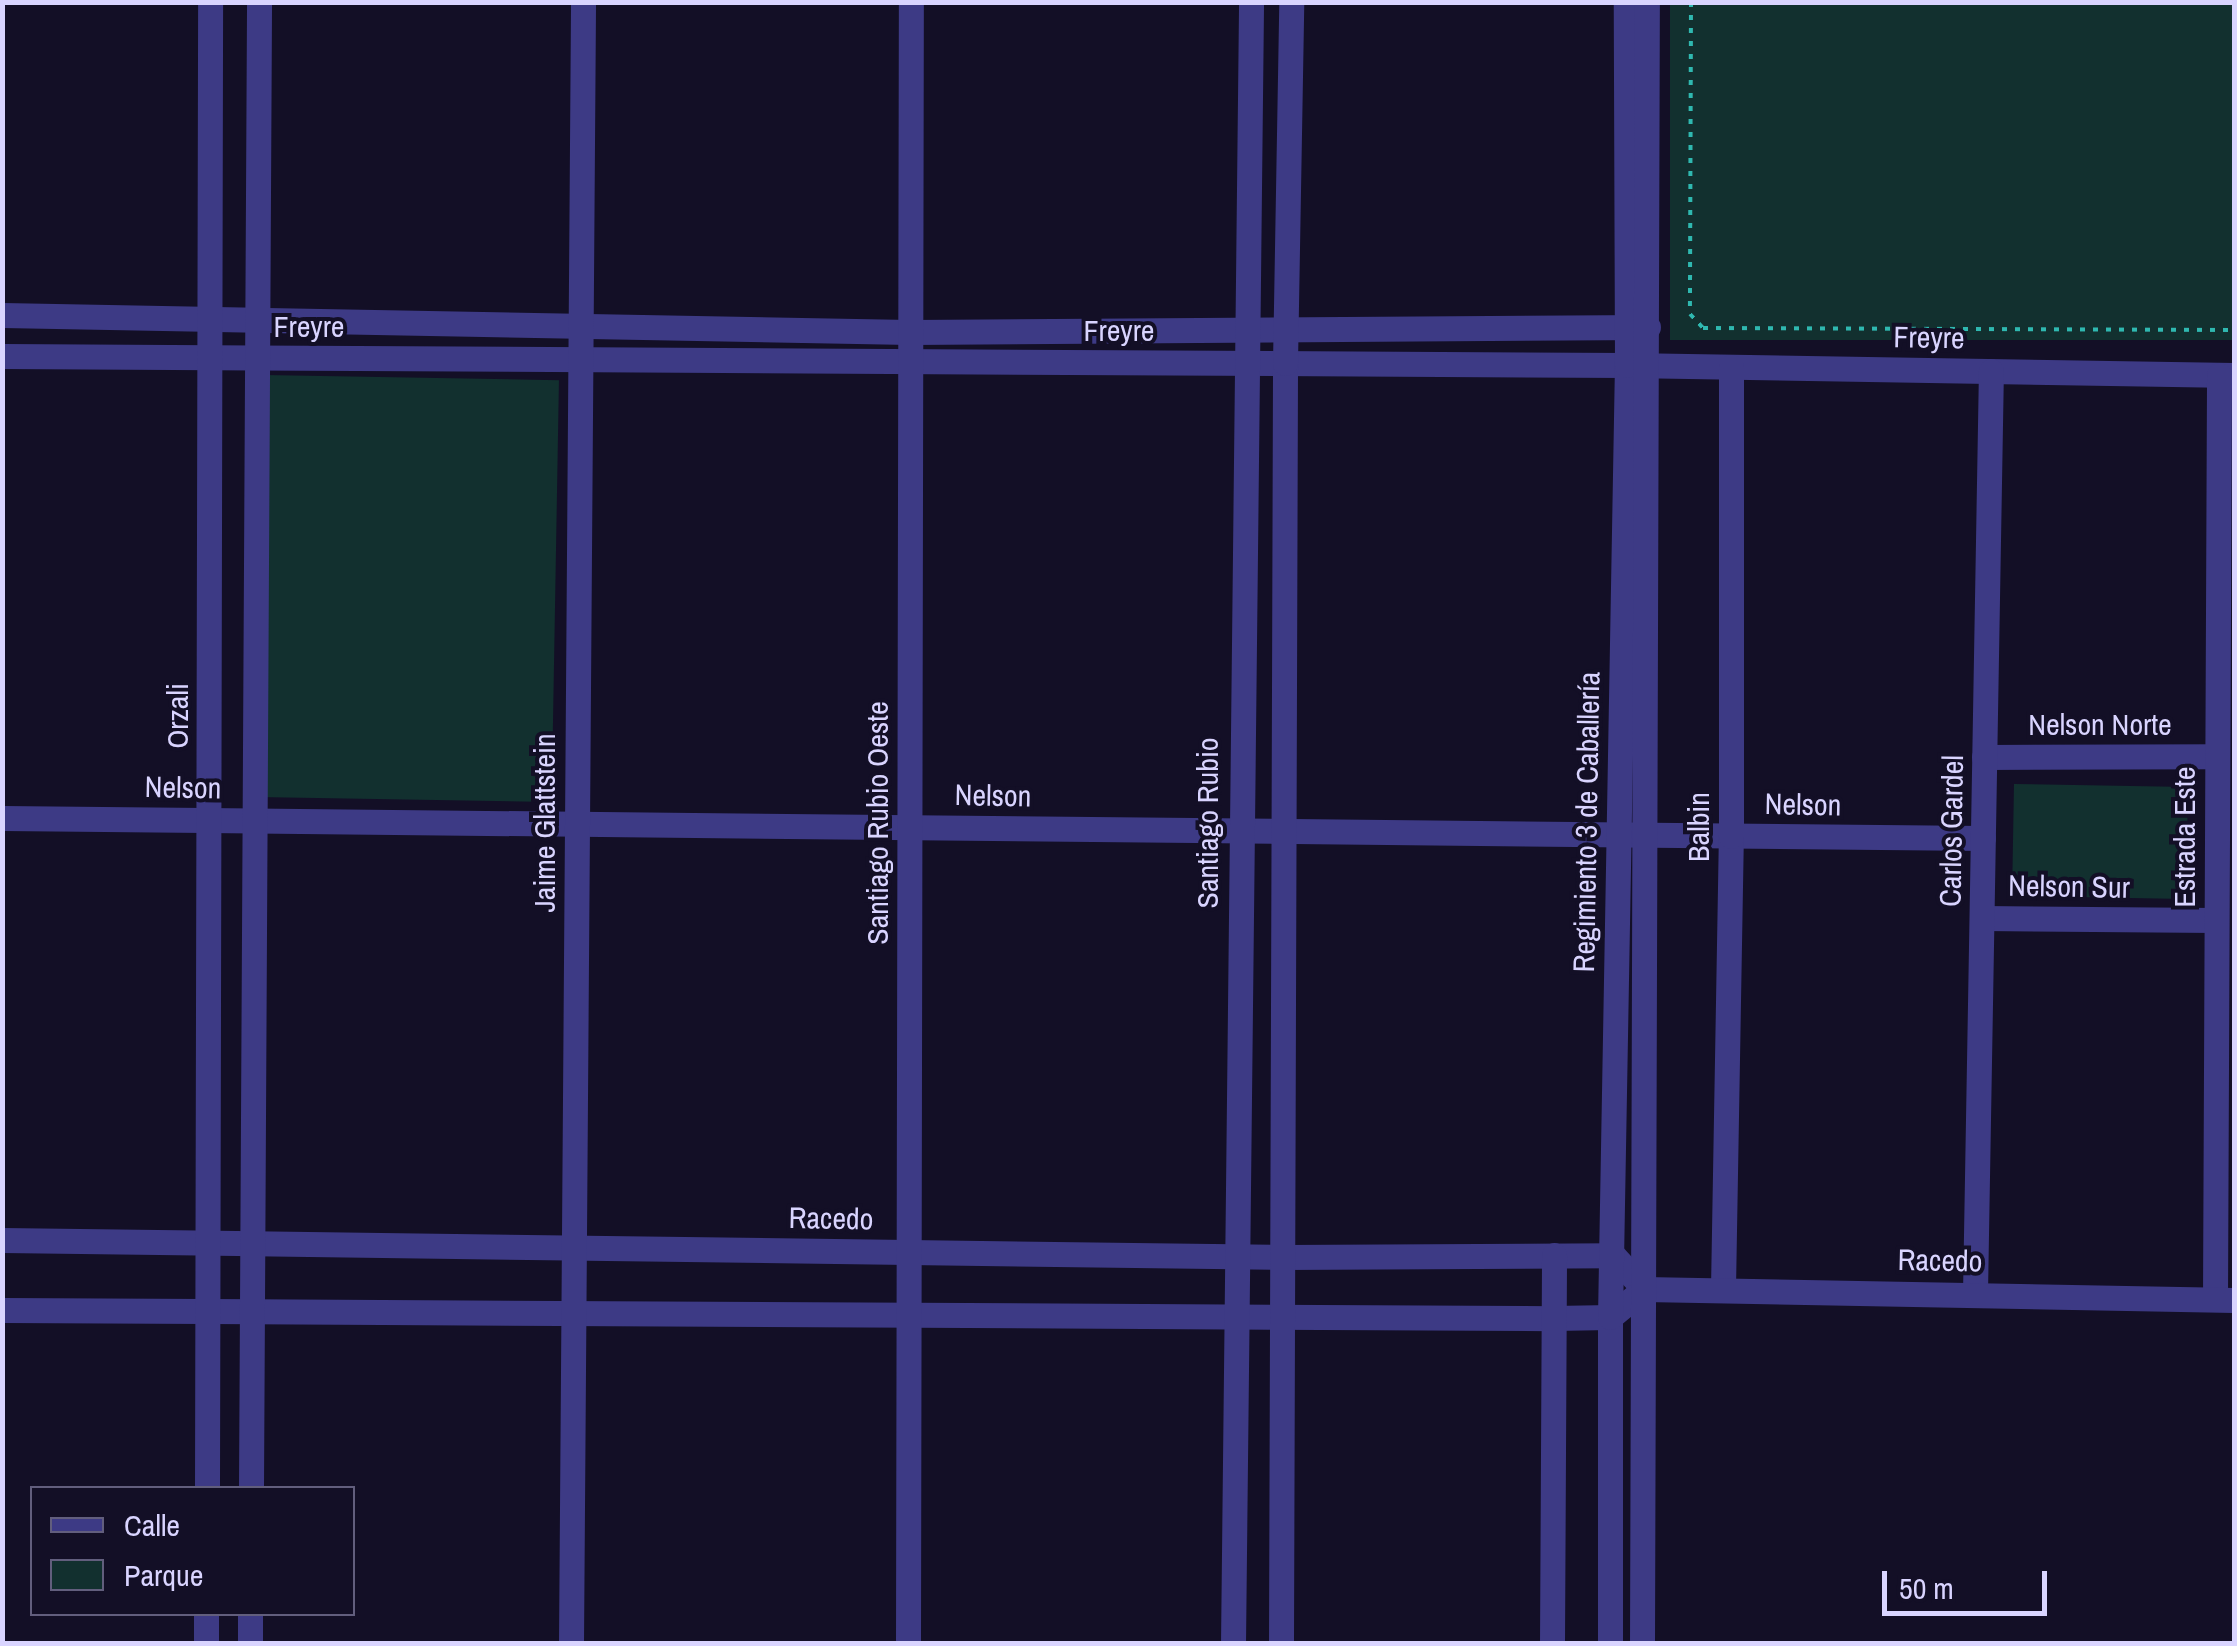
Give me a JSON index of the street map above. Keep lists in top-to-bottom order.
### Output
{
  "streets": {
    "street": [
      "Freyre",
      "Orzali",
      "Nelson Norte",
      "Nelson",
      "Regimiento 3 de Caballería",
      "Jaime Glattstein",
      "Santiago Rubio Oeste",
      "Santiago Rubio",
      "Balbin",
      "Carlos Gardel",
      "Estrada Este",
      "Nelson Sur",
      "Racedo"
    ]
  },
  "crossings": [
    ["Freyre", "Orzali"],
    ["Freyre", "Regimiento 3 de Caballería"],
    ["Freyre", "Jaime Glattstein"],
    ["Freyre", "Santiago Rubio Oeste"],
    ["Freyre", "Santiago Rubio"],
    ["Freyre", "Balbin"],
    ["Freyre", "Carlos Gardel"],
    ["Freyre", "Estrada Este"],
    ["Orzali", "Nelson"],
    ["Orzali", "Racedo"],
    ["Nelson Norte", "Carlos Gardel"],
    ["Nelson Norte", "Estrada Este"],
    ["Nelson", "Regimiento 3 de Caballería"],
    ["Nelson", "Jaime Glattstein"],
    ["Nelson", "Santiago Rubio Oeste"],
    ["Nelson", "Santiago Rubio"],
    ["Nelson", "Balbin"],
    ["Nelson", "Carlos Gardel"],
    ["Regimiento 3 de Caballería", "Racedo"],
    ["Jaime Glattstein", "Racedo"],
    ["Santiago Rubio Oeste", "Racedo"],
    ["Santiago Rubio", "Racedo"],
    ["Balbin", "Racedo"],
    ["Carlos Gardel", "Nelson Sur"],
    ["Carlos Gardel", "Racedo"],
    ["Estrada Este", "Nelson Sur"],
    ["Estrada Este", "Racedo"]
  ],
  "legend": ["Calle", "Parque"],
  "scale_bar": "50 m"
}
